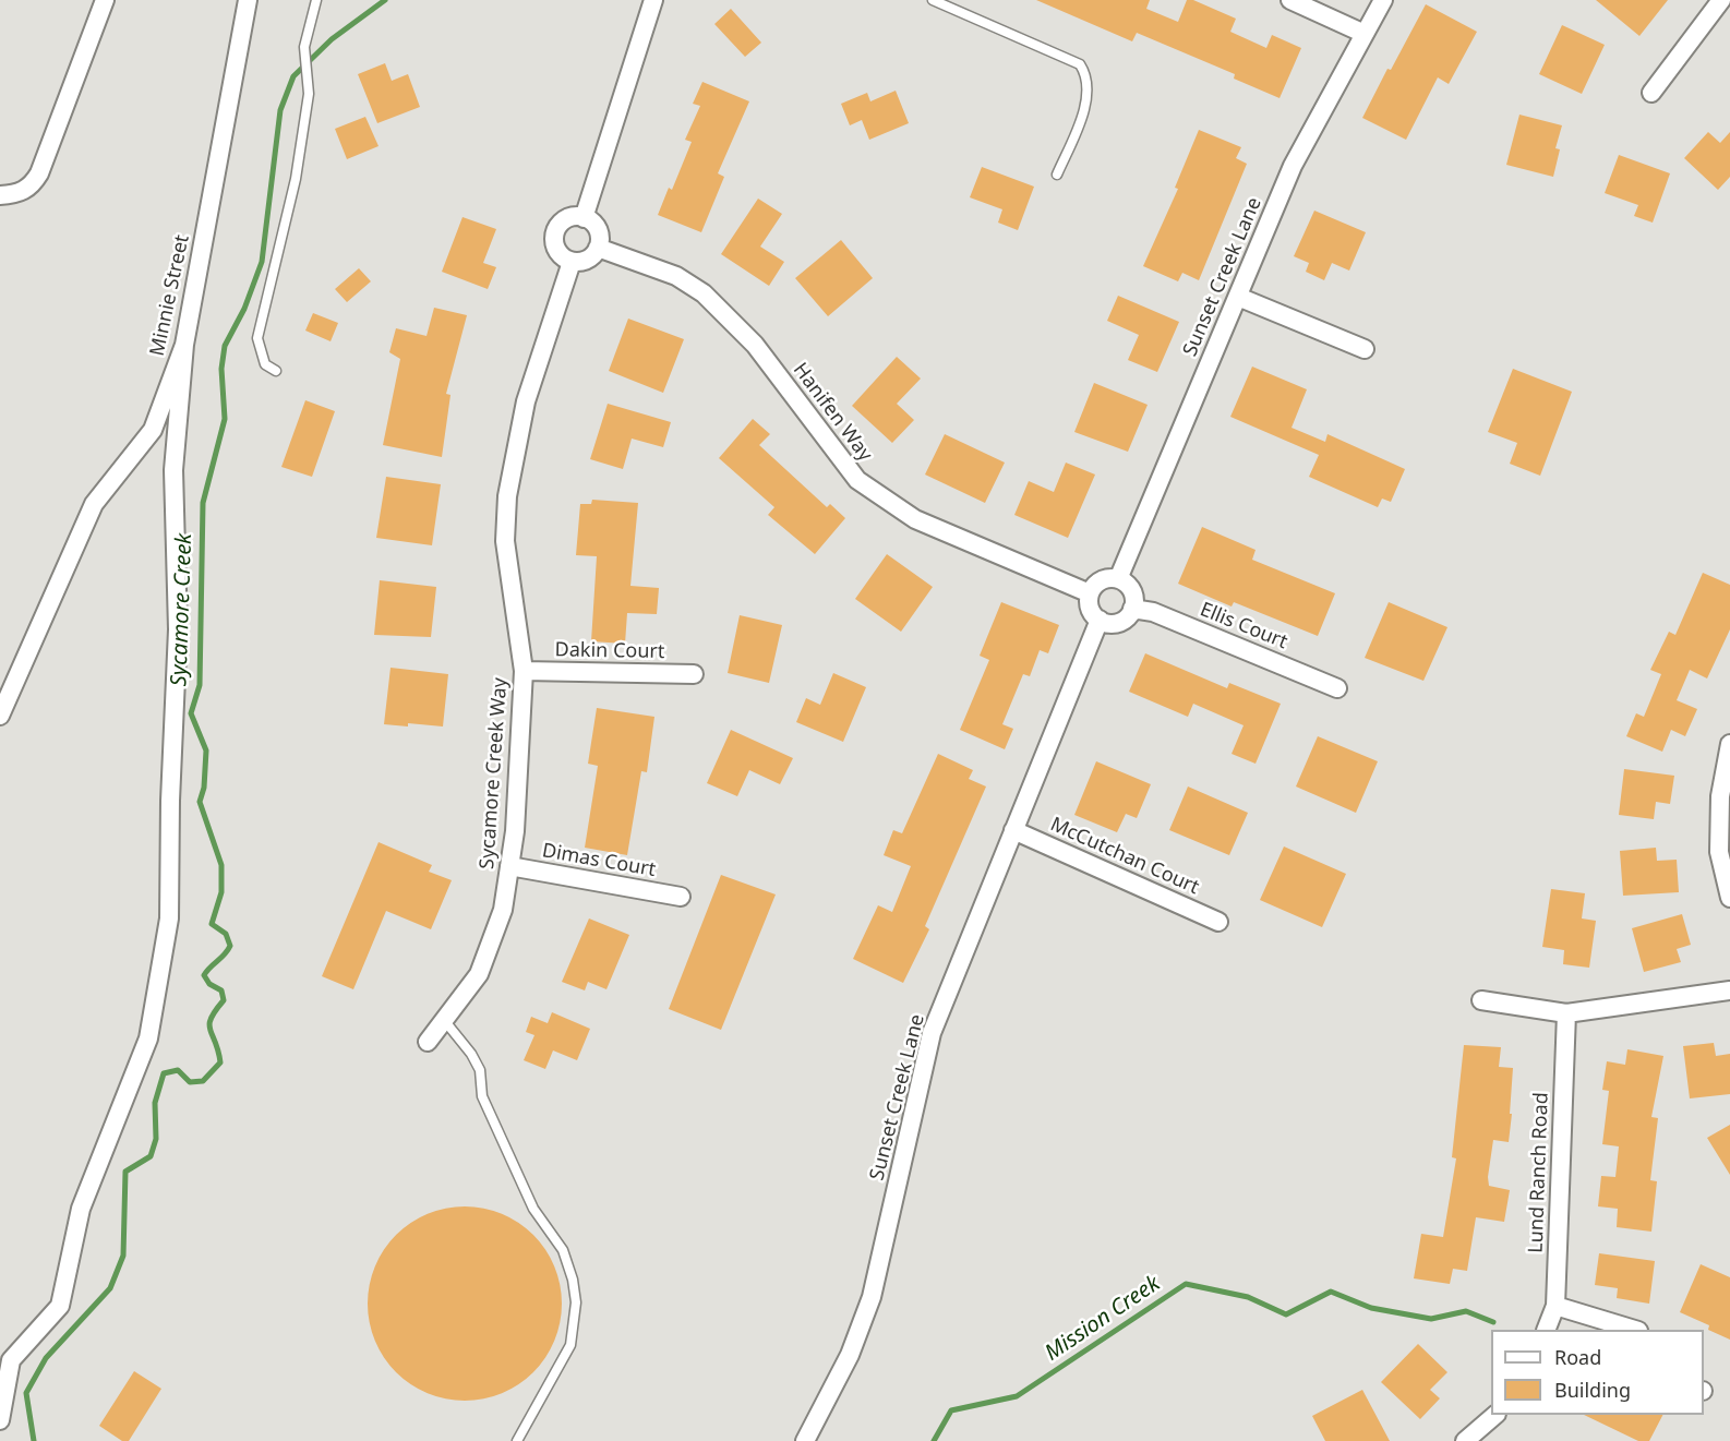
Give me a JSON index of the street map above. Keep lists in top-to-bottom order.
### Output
{
  "streets": {
    "street": [
      "Sunset Creek Lane",
      "Minnie Street",
      "Hanifen Way",
      "Ellis Court",
      "Dakin Court",
      "Sycamore Creek Way",
      "McCutchan Court",
      "Dimas Court",
      "Lund Ranch Road"
    ]
  },
  "crossings": [
    ["Sunset Creek Lane", "Hanifen Way"],
    ["Sunset Creek Lane", "Ellis Court"],
    ["Sunset Creek Lane", "McCutchan Court"],
    ["Hanifen Way", "Ellis Court"],
    ["Hanifen Way", "Sycamore Creek Way"],
    ["Dakin Court", "Sycamore Creek Way"],
    ["Sycamore Creek Way", "Dimas Court"]
  ],
  "water": ["Sycamore Creek", "Mission Creek"],
  "legend": ["Road", "Building"]
}
